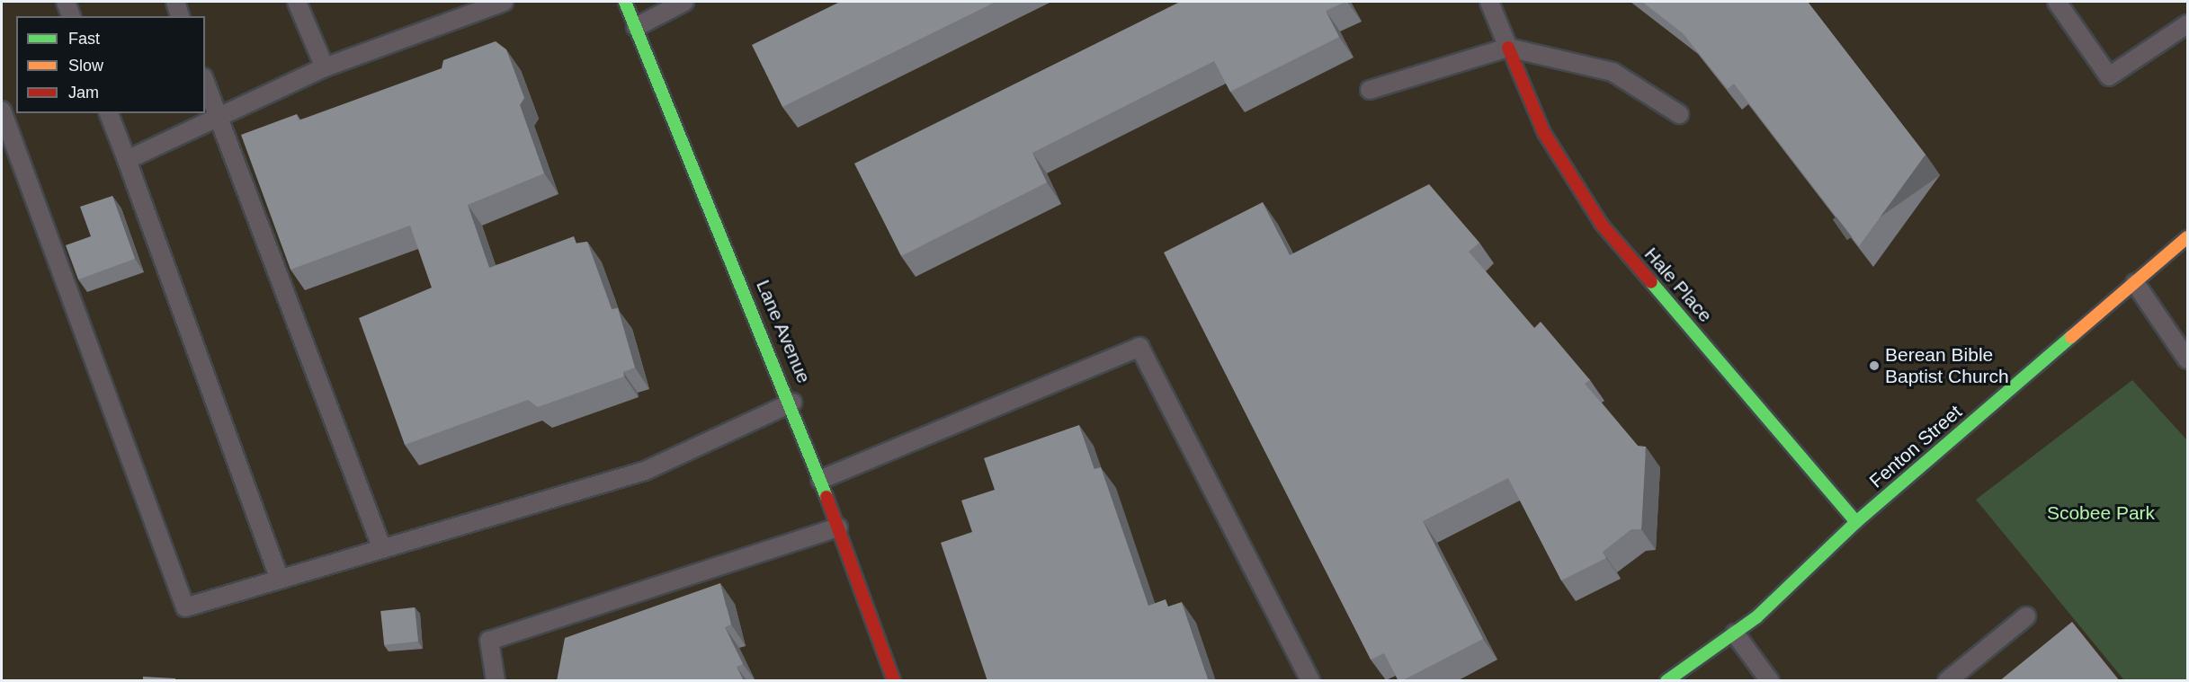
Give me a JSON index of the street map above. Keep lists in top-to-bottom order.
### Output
{
  "streets": {
    "street": ["Hale Place", "Lane Avenue", "Fenton Street"]
  },
  "crossings": [
    ["Hale Place", "Fenton Street"]
  ],
  "parks": ["Scobee Park"],
  "places": ["Berean Bible Baptist Church"],
  "legend": ["Fast", "Slow", "Jam"]
}
